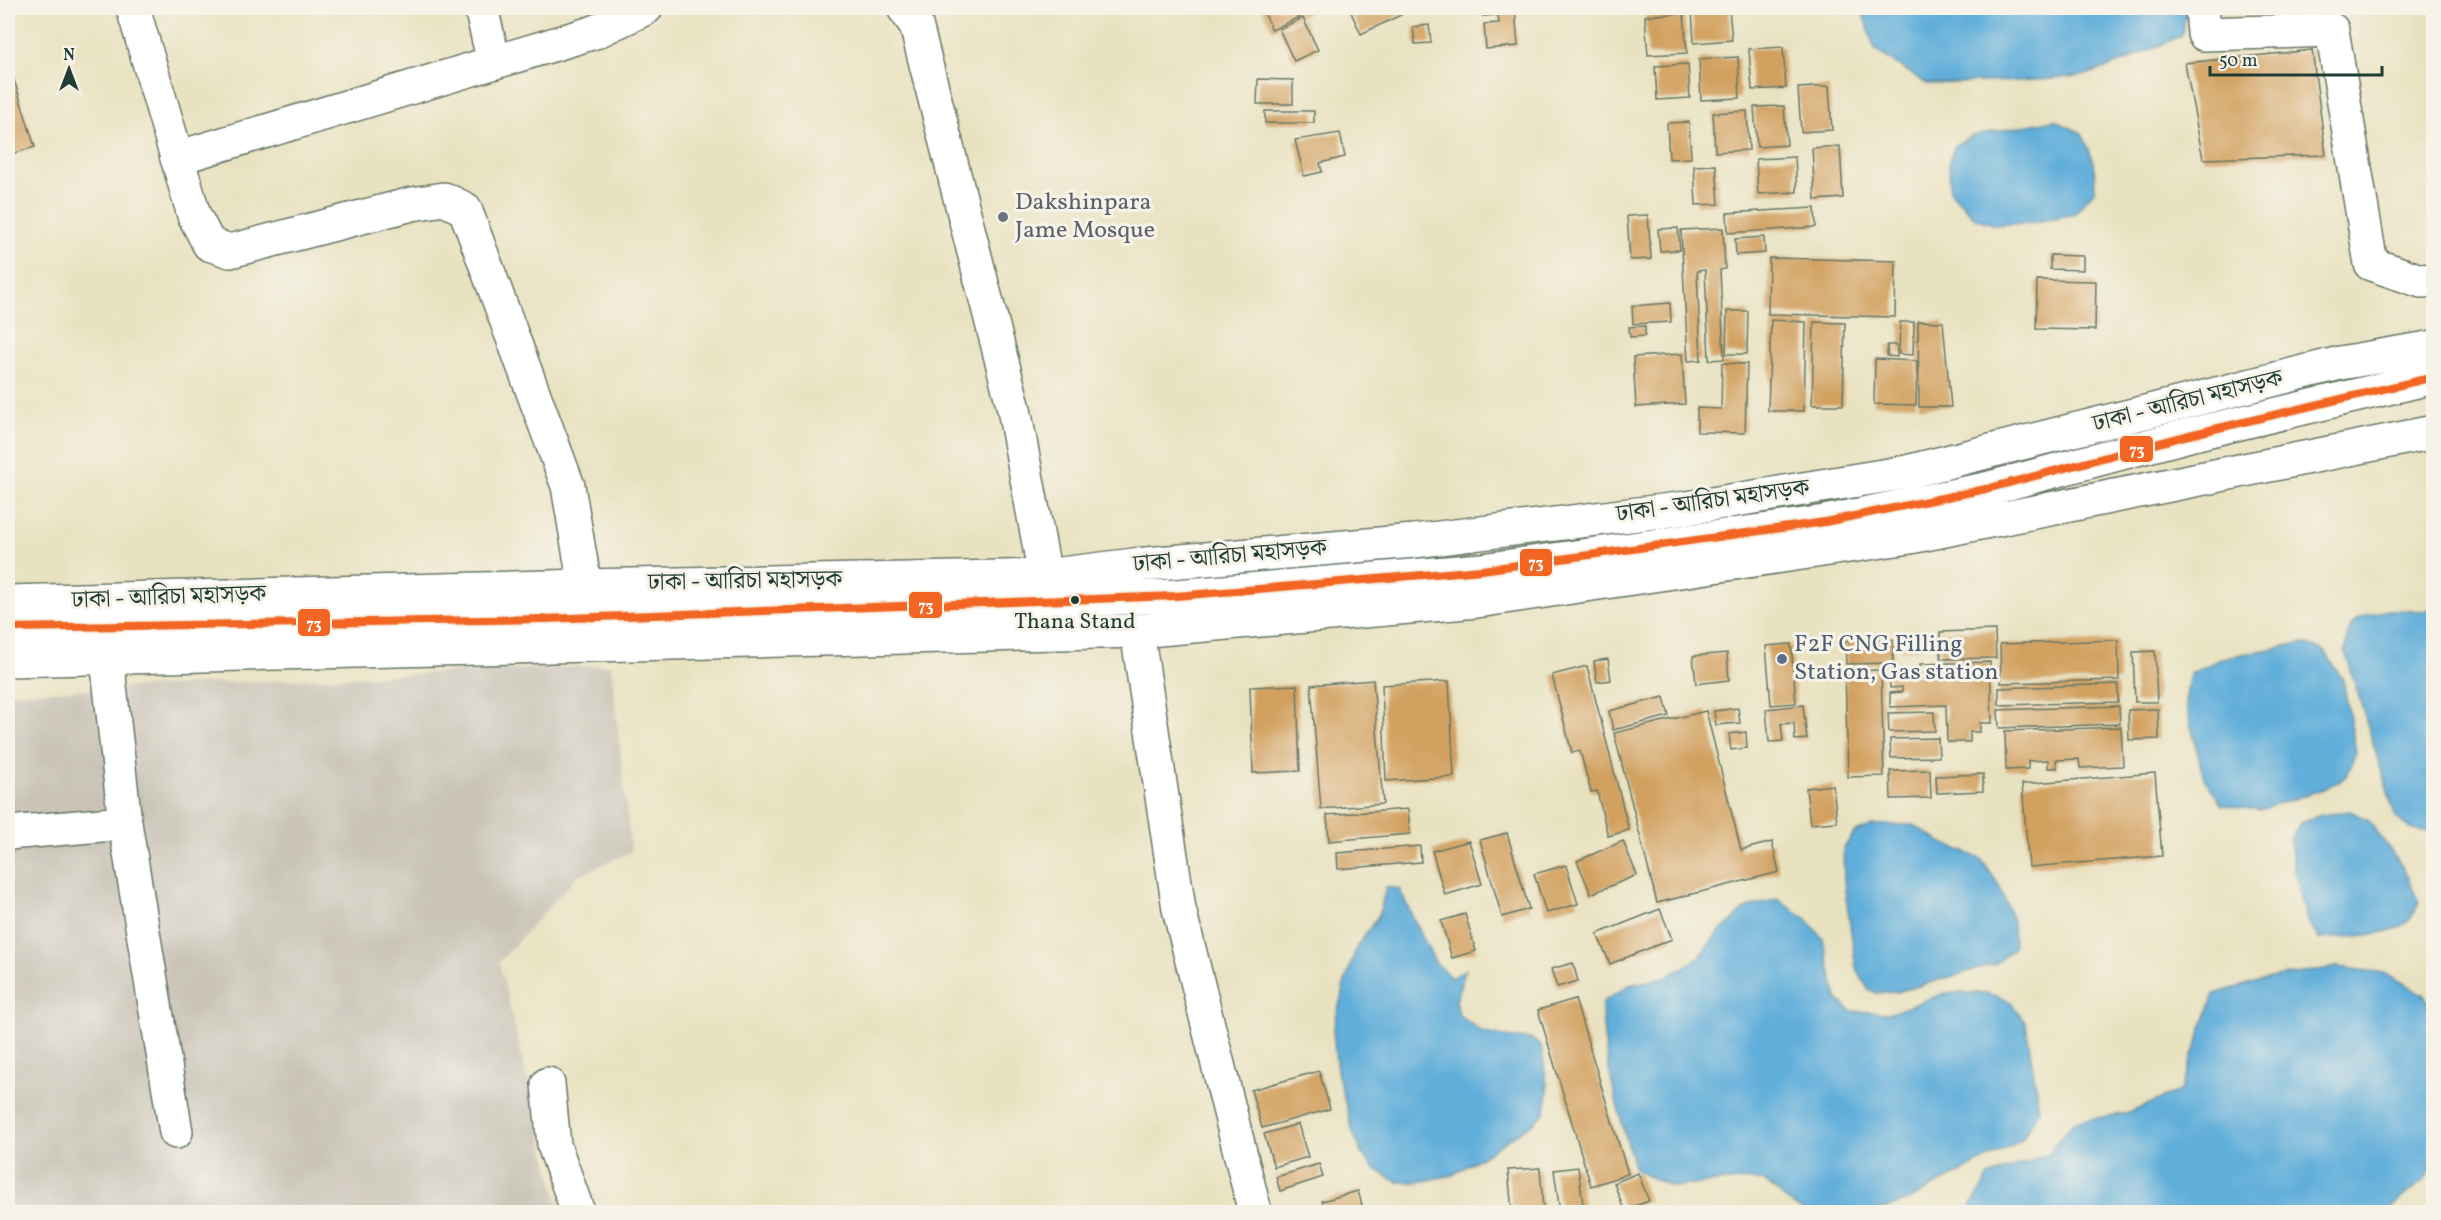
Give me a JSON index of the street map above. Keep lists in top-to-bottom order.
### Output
{
  "streets": {
    "main road": ["ঢাকা - আরিচা মহাসড়ক"]
  },
  "places": ["Dakshinpara Jame Mosque", "Thana Stand", "F2F CNG Filling Station, Gas station"],
  "lines": ["transit line 73"],
  "scale_bar": "50 m",
  "north": "top"
}
